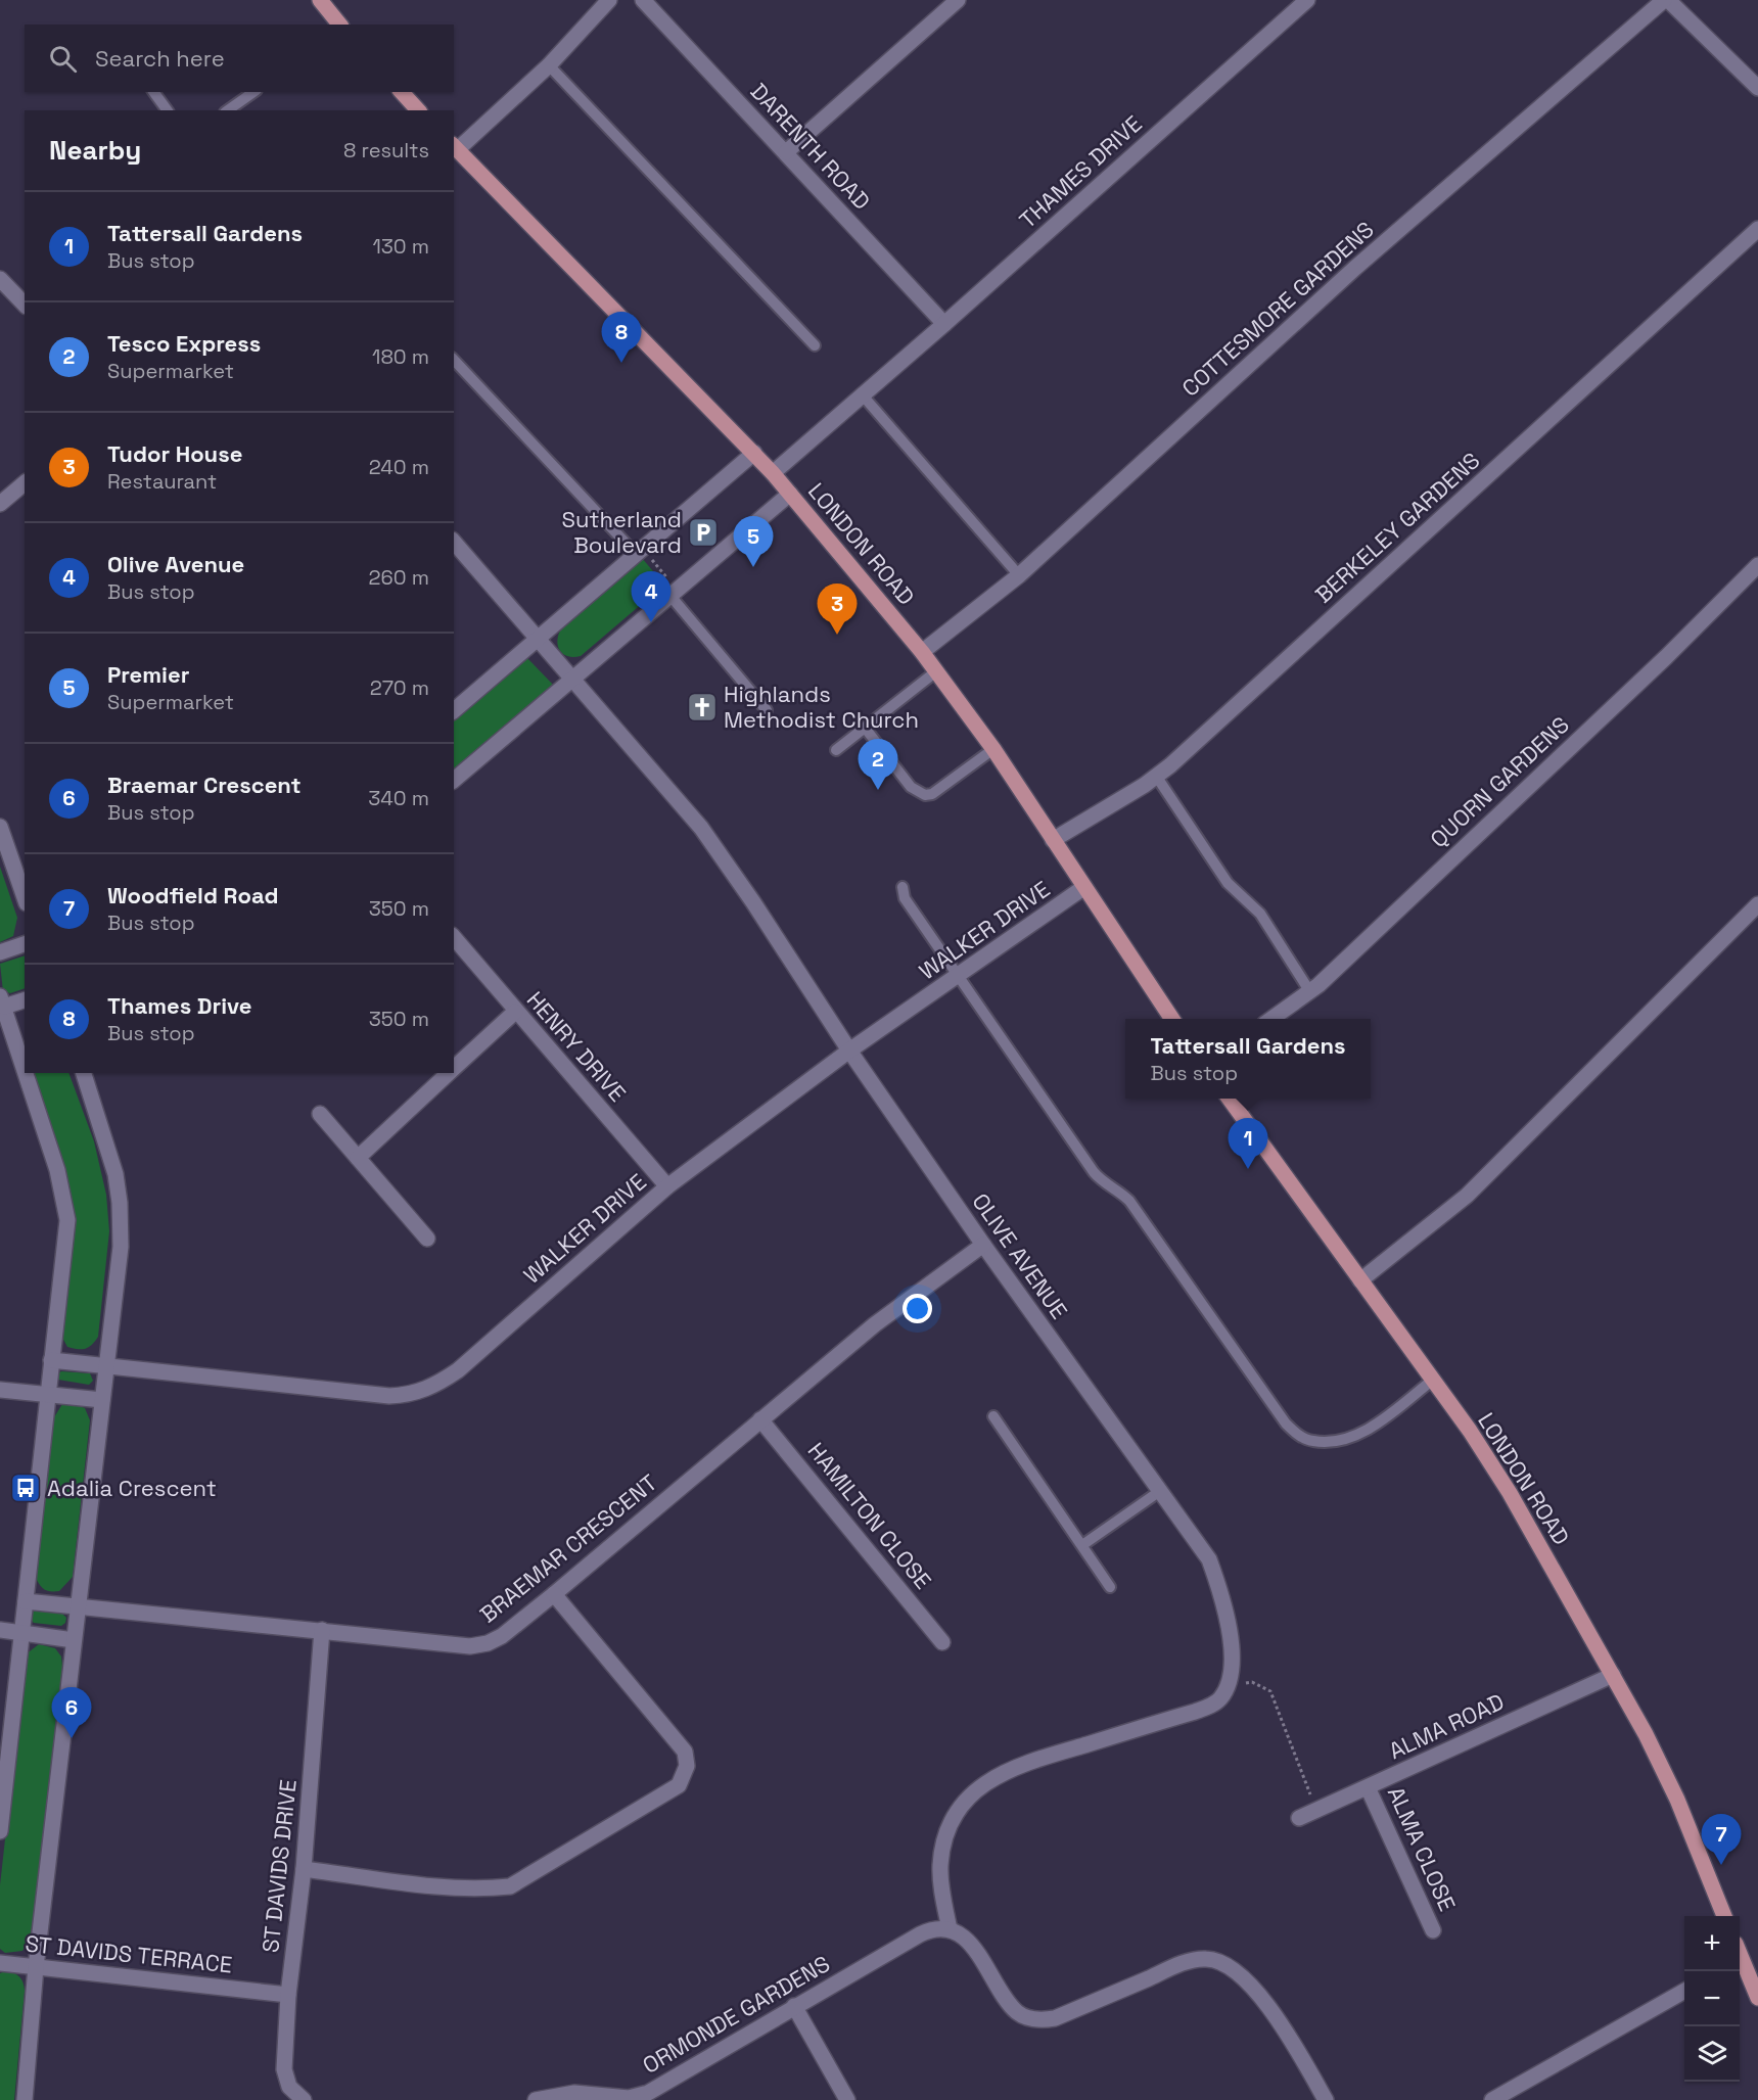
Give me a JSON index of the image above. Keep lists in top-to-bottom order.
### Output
{
  "streets": {
    "main road": ["LONDON ROAD"],
    "street": [
      "DARENTH ROAD",
      "THAMES DRIVE",
      "COTTESMORE GARDENS",
      "BERKELEY GARDENS",
      "QUORN GARDENS",
      "WALKER DRIVE",
      "HENRY DRIVE",
      "OLIVE AVENUE",
      "HAMILTON CLOSE",
      "BRAEMAR CRESCENT",
      "ALMA ROAD",
      "ALMA CLOSE",
      "ST DAVIDS DRIVE",
      "ST DAVIDS TERRACE",
      "ORMONDE GARDENS"
    ]
  },
  "crossings": [
    ["DARENTH ROAD", "THAMES DRIVE"],
    ["THAMES DRIVE", "LONDON ROAD"],
    ["COTTESMORE GARDENS", "LONDON ROAD"],
    ["BERKELEY GARDENS", "LONDON ROAD"],
    ["LONDON ROAD", "WALKER DRIVE"],
    ["LONDON ROAD", "ALMA ROAD"],
    ["WALKER DRIVE", "HENRY DRIVE"],
    ["WALKER DRIVE", "OLIVE AVENUE"],
    ["OLIVE AVENUE", "BRAEMAR CRESCENT"],
    ["HAMILTON CLOSE", "BRAEMAR CRESCENT"],
    ["BRAEMAR CRESCENT", "ST DAVIDS DRIVE"],
    ["ALMA ROAD", "ALMA CLOSE"],
    ["ST DAVIDS DRIVE", "ST DAVIDS TERRACE"]
  ],
  "places": {
    "parking": ["Sutherland Boulevard"],
    "church": ["Highlands Methodist Church"],
    "bus stop": ["Adalia Crescent"]
  },
  "page": {
    "search": "Search here",
    "heading": ["Nearby", "8 results"],
    "list": [
      {
        "mark": "1",
        "name": "Tattersall Gardens",
        "note": "Bus stop",
        "value": "130 m"
      },
      {
        "mark": "2",
        "name": "Tesco Express",
        "note": "Supermarket",
        "value": "180 m"
      },
      {
        "mark": "3",
        "name": "Tudor House",
        "note": "Restaurant",
        "value": "240 m"
      },
      {
        "mark": "4",
        "name": "Olive Avenue",
        "note": "Bus stop",
        "value": "260 m"
      },
      {
        "mark": "5",
        "name": "Premier",
        "note": "Supermarket",
        "value": "270 m"
      },
      {
        "mark": "6",
        "name": "Braemar Crescent",
        "note": "Bus stop",
        "value": "340 m"
      },
      {
        "mark": "7",
        "name": "Woodfield Road",
        "note": "Bus stop",
        "value": "350 m"
      },
      {
        "mark": "8",
        "name": "Thames Drive",
        "note": "Bus stop",
        "value": "350 m"
      }
    ],
    "pins": [
      "8",
      "5",
      "4",
      "3",
      "2",
      "1",
      "6",
      "7"
    ],
    "popup": ["Tattersall Gardens", "Bus stop"],
    "map_buttons": ["+", "−"]
  }
}
